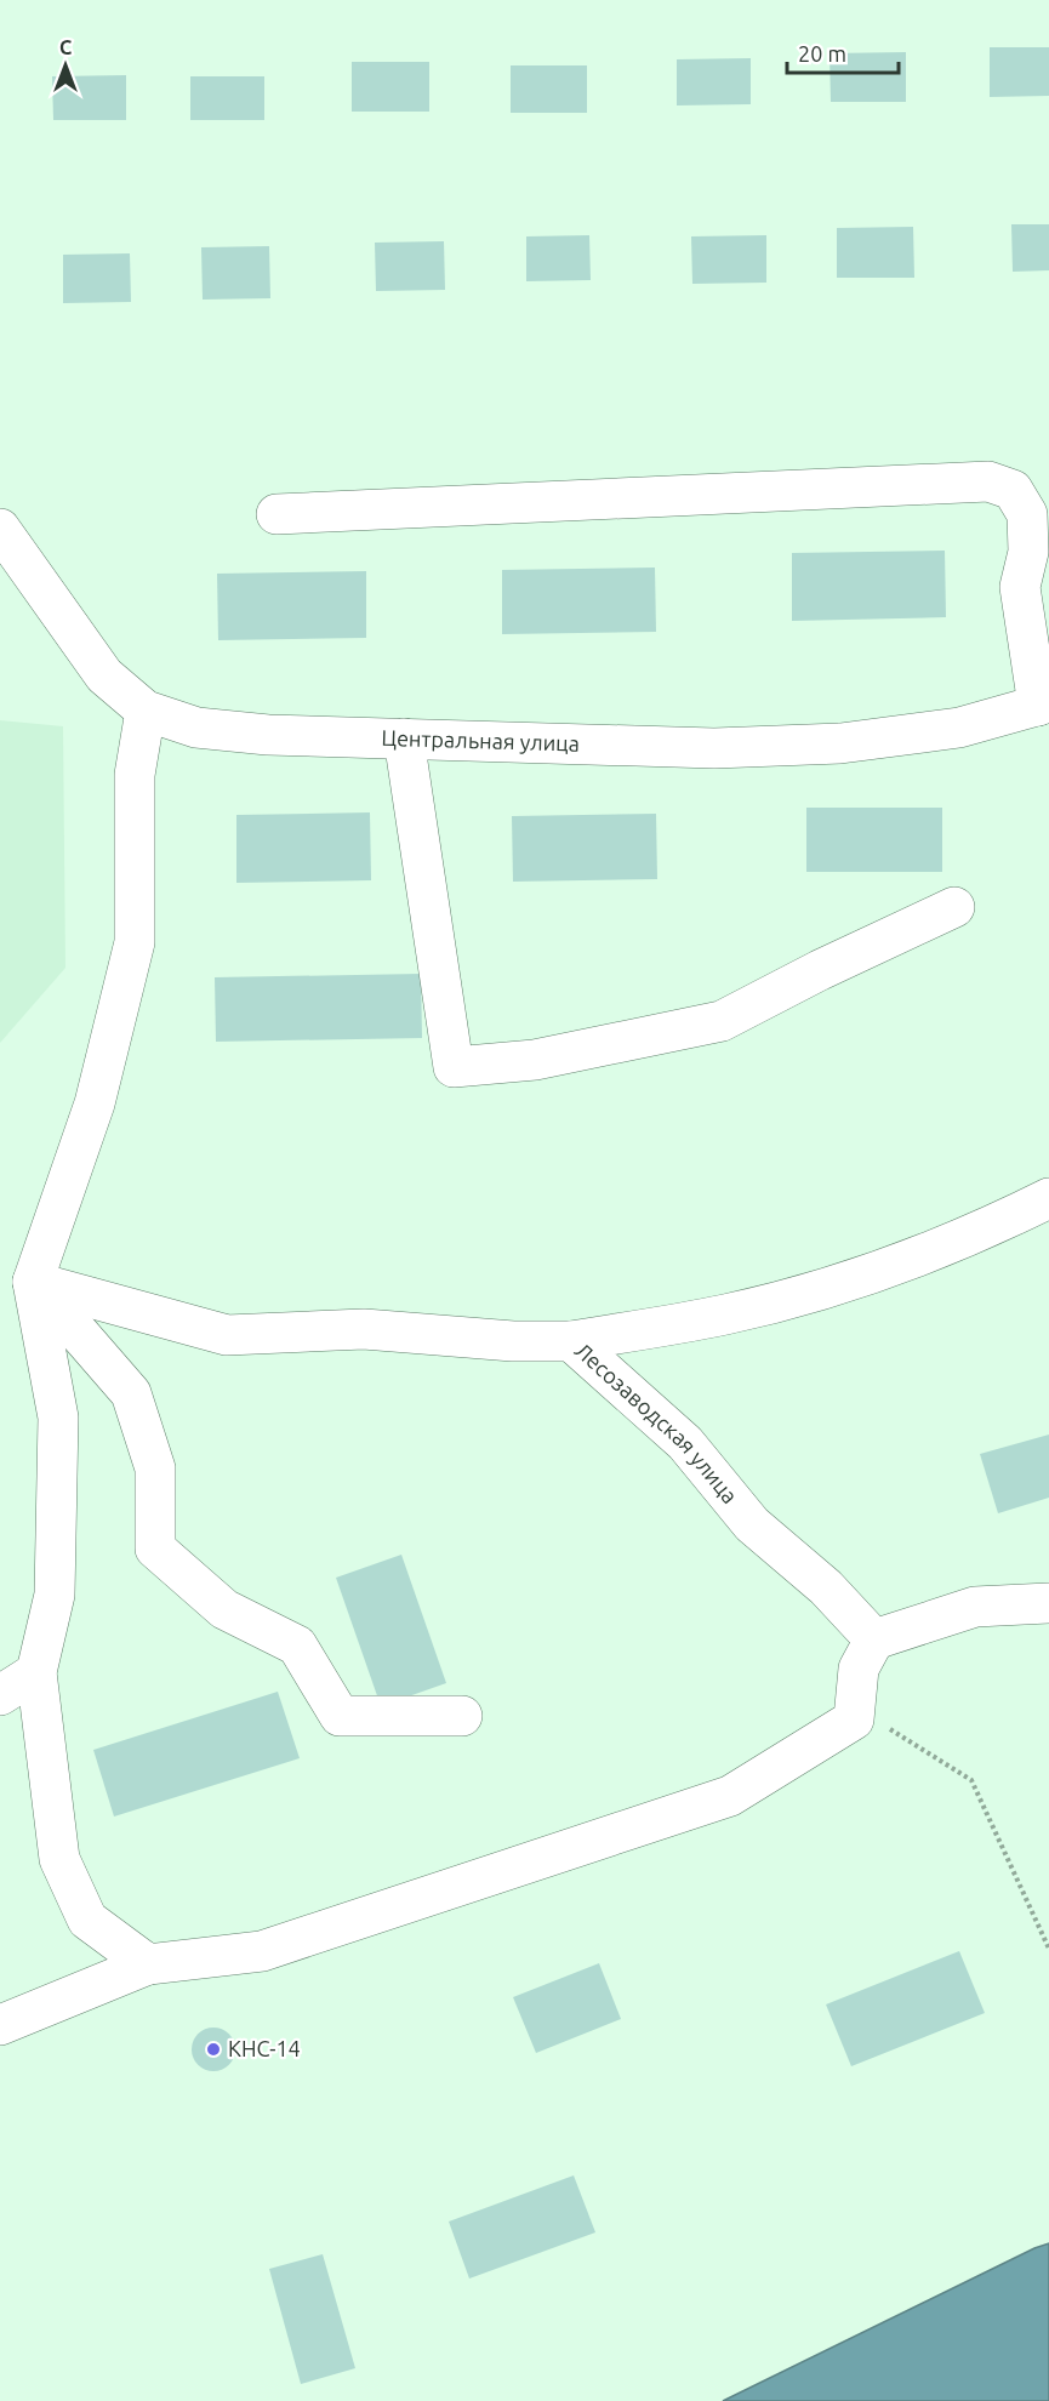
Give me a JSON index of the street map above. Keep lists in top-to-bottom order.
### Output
{
  "streets": {
    "street": ["Центральная улица", "Лесозаводская улица"]
  },
  "places": ["КНС-14"],
  "scale_bar": "20 m",
  "north": "top"
}
